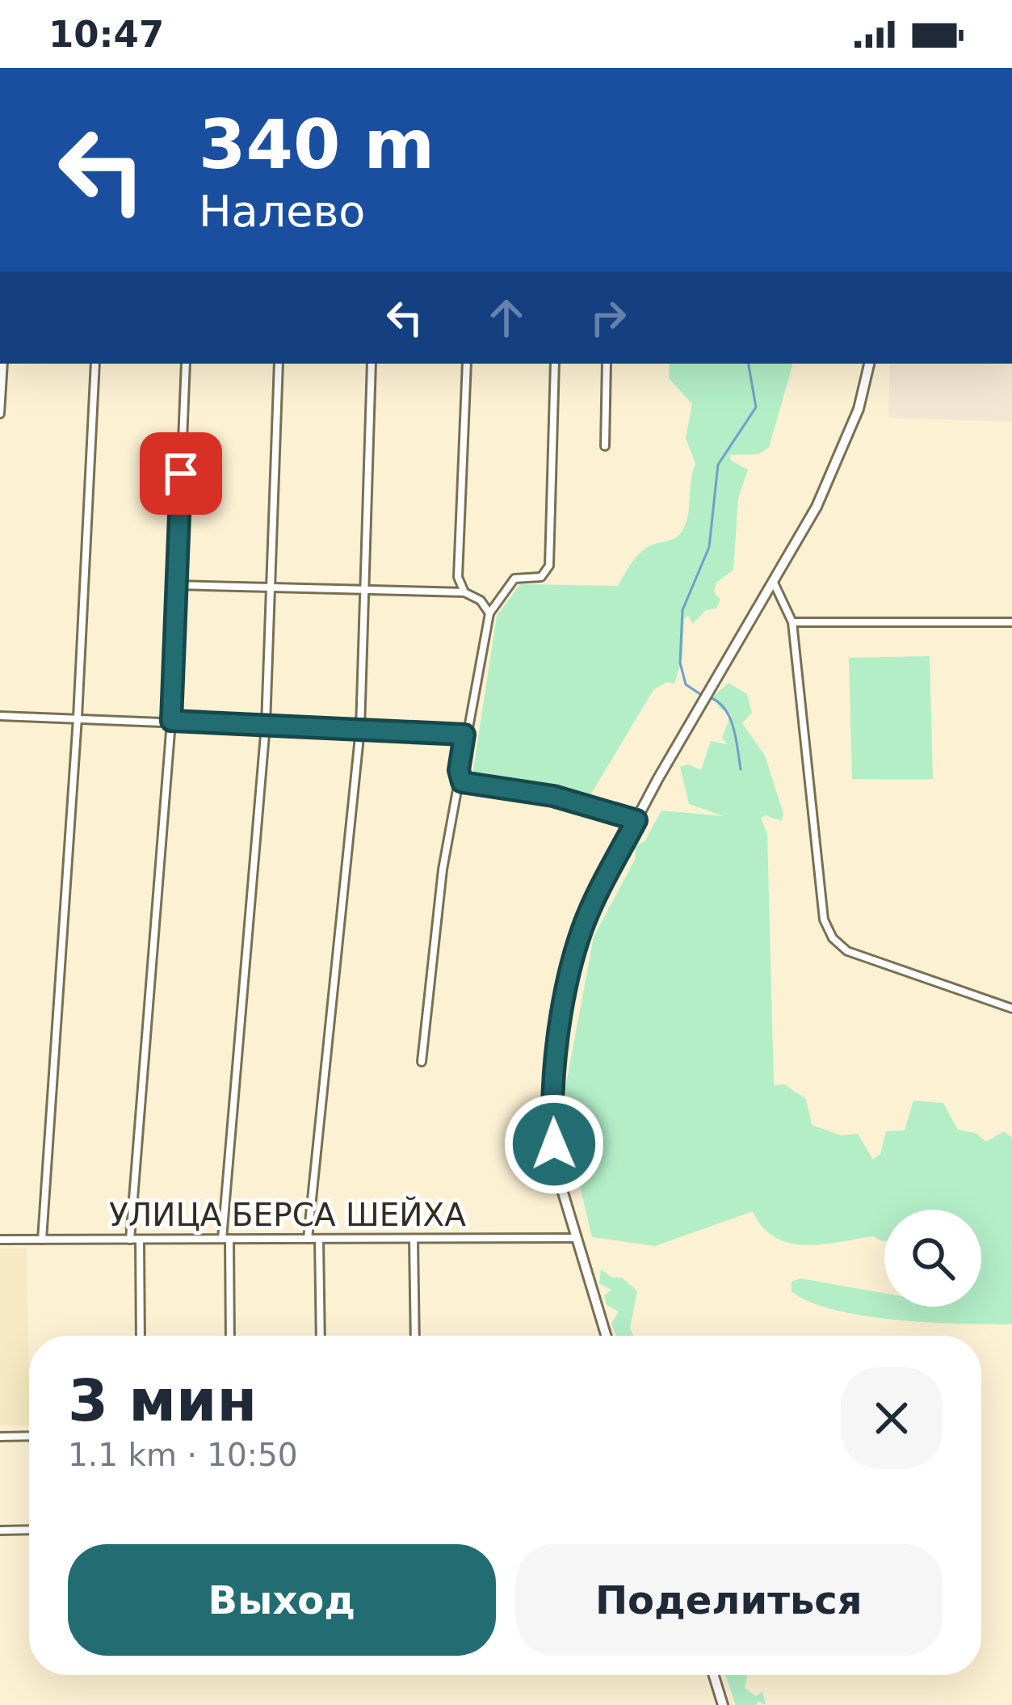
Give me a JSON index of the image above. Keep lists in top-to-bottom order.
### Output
{
  "streets": {
    "street": ["УЛИЦА БЕРСА ШЕЙХА"]
  },
  "page": {
    "status": "10:47",
    "turn": ["340 m", "Налево"],
    "heading": ["3 мин", "1.1 km · 10:50"],
    "buttons": ["Выход", "Поделиться"]
  }
}
